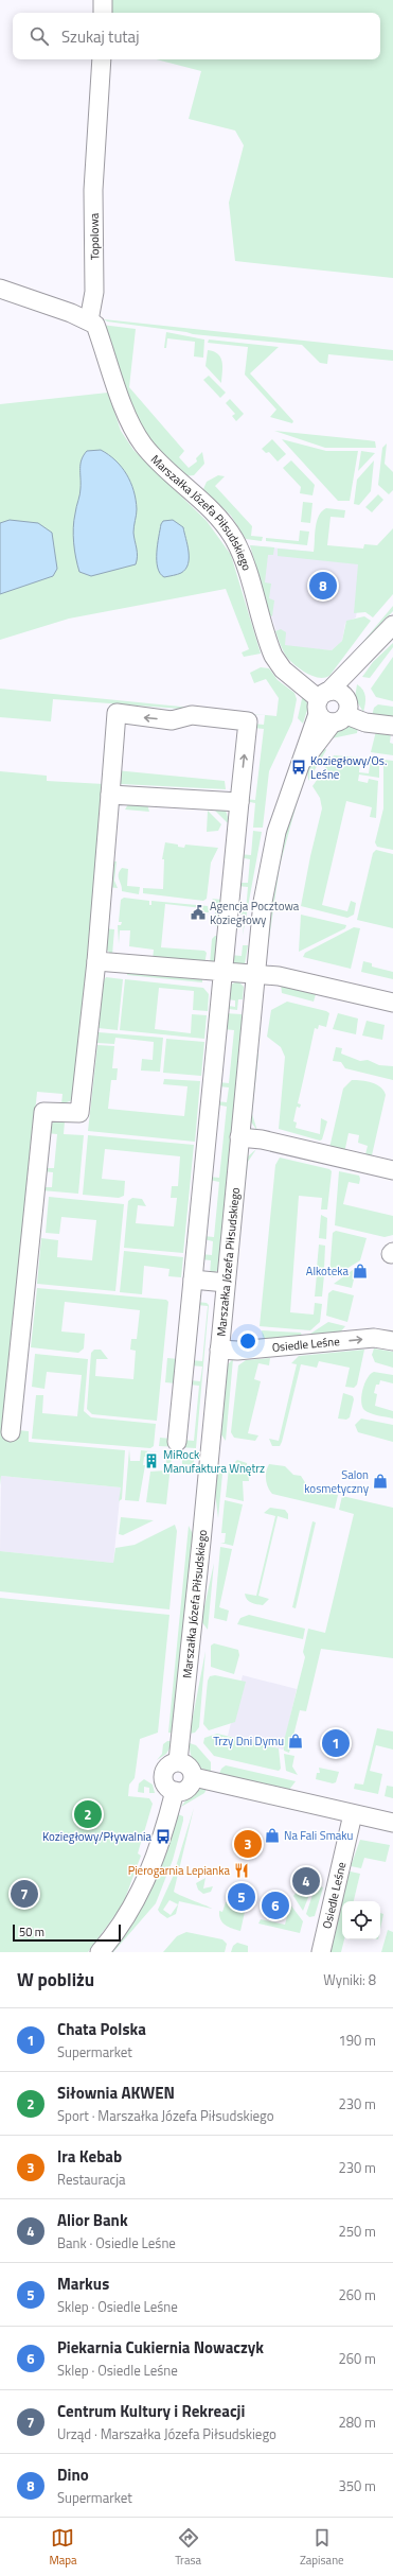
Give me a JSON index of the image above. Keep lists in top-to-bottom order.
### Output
{
  "streets": {
    "street": ["Topolowa", "Marszałka Józefa Piłsudskiego", "Osiedle Leśne"]
  },
  "crossings": [
    ["Topolowa", "Marszałka Józefa Piłsudskiego"],
    ["Marszałka Józefa Piłsudskiego", "Osiedle Leśne"]
  ],
  "one_way": ["Osiedle Leśne"],
  "places": {
    "bus stop": ["Koziegłowy/Os. Leśne", "Koziegłowy/Pływalnia"],
    "public building": ["Agencja Pocztowa Koziegłowy"],
    "shop": [
      "Alkoteka",
      "Salon kosmetyczny",
      "Trzy Dni Dymu",
      "Na Fali Smaku"
    ],
    "building": ["MiRock Manufaktura Wnętrz"],
    "restaurant": ["Pierogarnia Lepianka"]
  },
  "scale_bar": "50 m",
  "page": {
    "search": "Szukaj tutaj",
    "pins": [
      "8",
      "1",
      "2",
      "3",
      "4",
      "7",
      "5",
      "6"
    ],
    "scale": "50 m",
    "heading": ["W pobliżu", "Wyniki: 8"],
    "list": [
      {
        "mark": "1",
        "name": "Chata Polska",
        "note": "Supermarket",
        "value": "190 m"
      },
      {
        "mark": "2",
        "name": "Siłownia AKWEN",
        "note": "Sport · Marszałka Józefa Piłsudskiego",
        "value": "230 m"
      },
      {
        "mark": "3",
        "name": "Ira Kebab",
        "note": "Restauracja",
        "value": "230 m"
      },
      {
        "mark": "4",
        "name": "Alior Bank",
        "note": "Bank · Osiedle Leśne",
        "value": "250 m"
      },
      {
        "mark": "5",
        "name": "Markus",
        "note": "Sklep · Osiedle Leśne",
        "value": "260 m"
      },
      {
        "mark": "6",
        "name": "Piekarnia Cukiernia Nowaczyk",
        "note": "Sklep · Osiedle Leśne",
        "value": "260 m"
      },
      {
        "mark": "7",
        "name": "Centrum Kultury i Rekreacji",
        "note": "Urząd · Marszałka Józefa Piłsudskiego",
        "value": "280 m"
      },
      {
        "mark": "8",
        "name": "Dino",
        "note": "Supermarket",
        "value": "350 m"
      }
    ],
    "nav": ["Mapa", "Trasa", "Zapisane"]
  }
}
